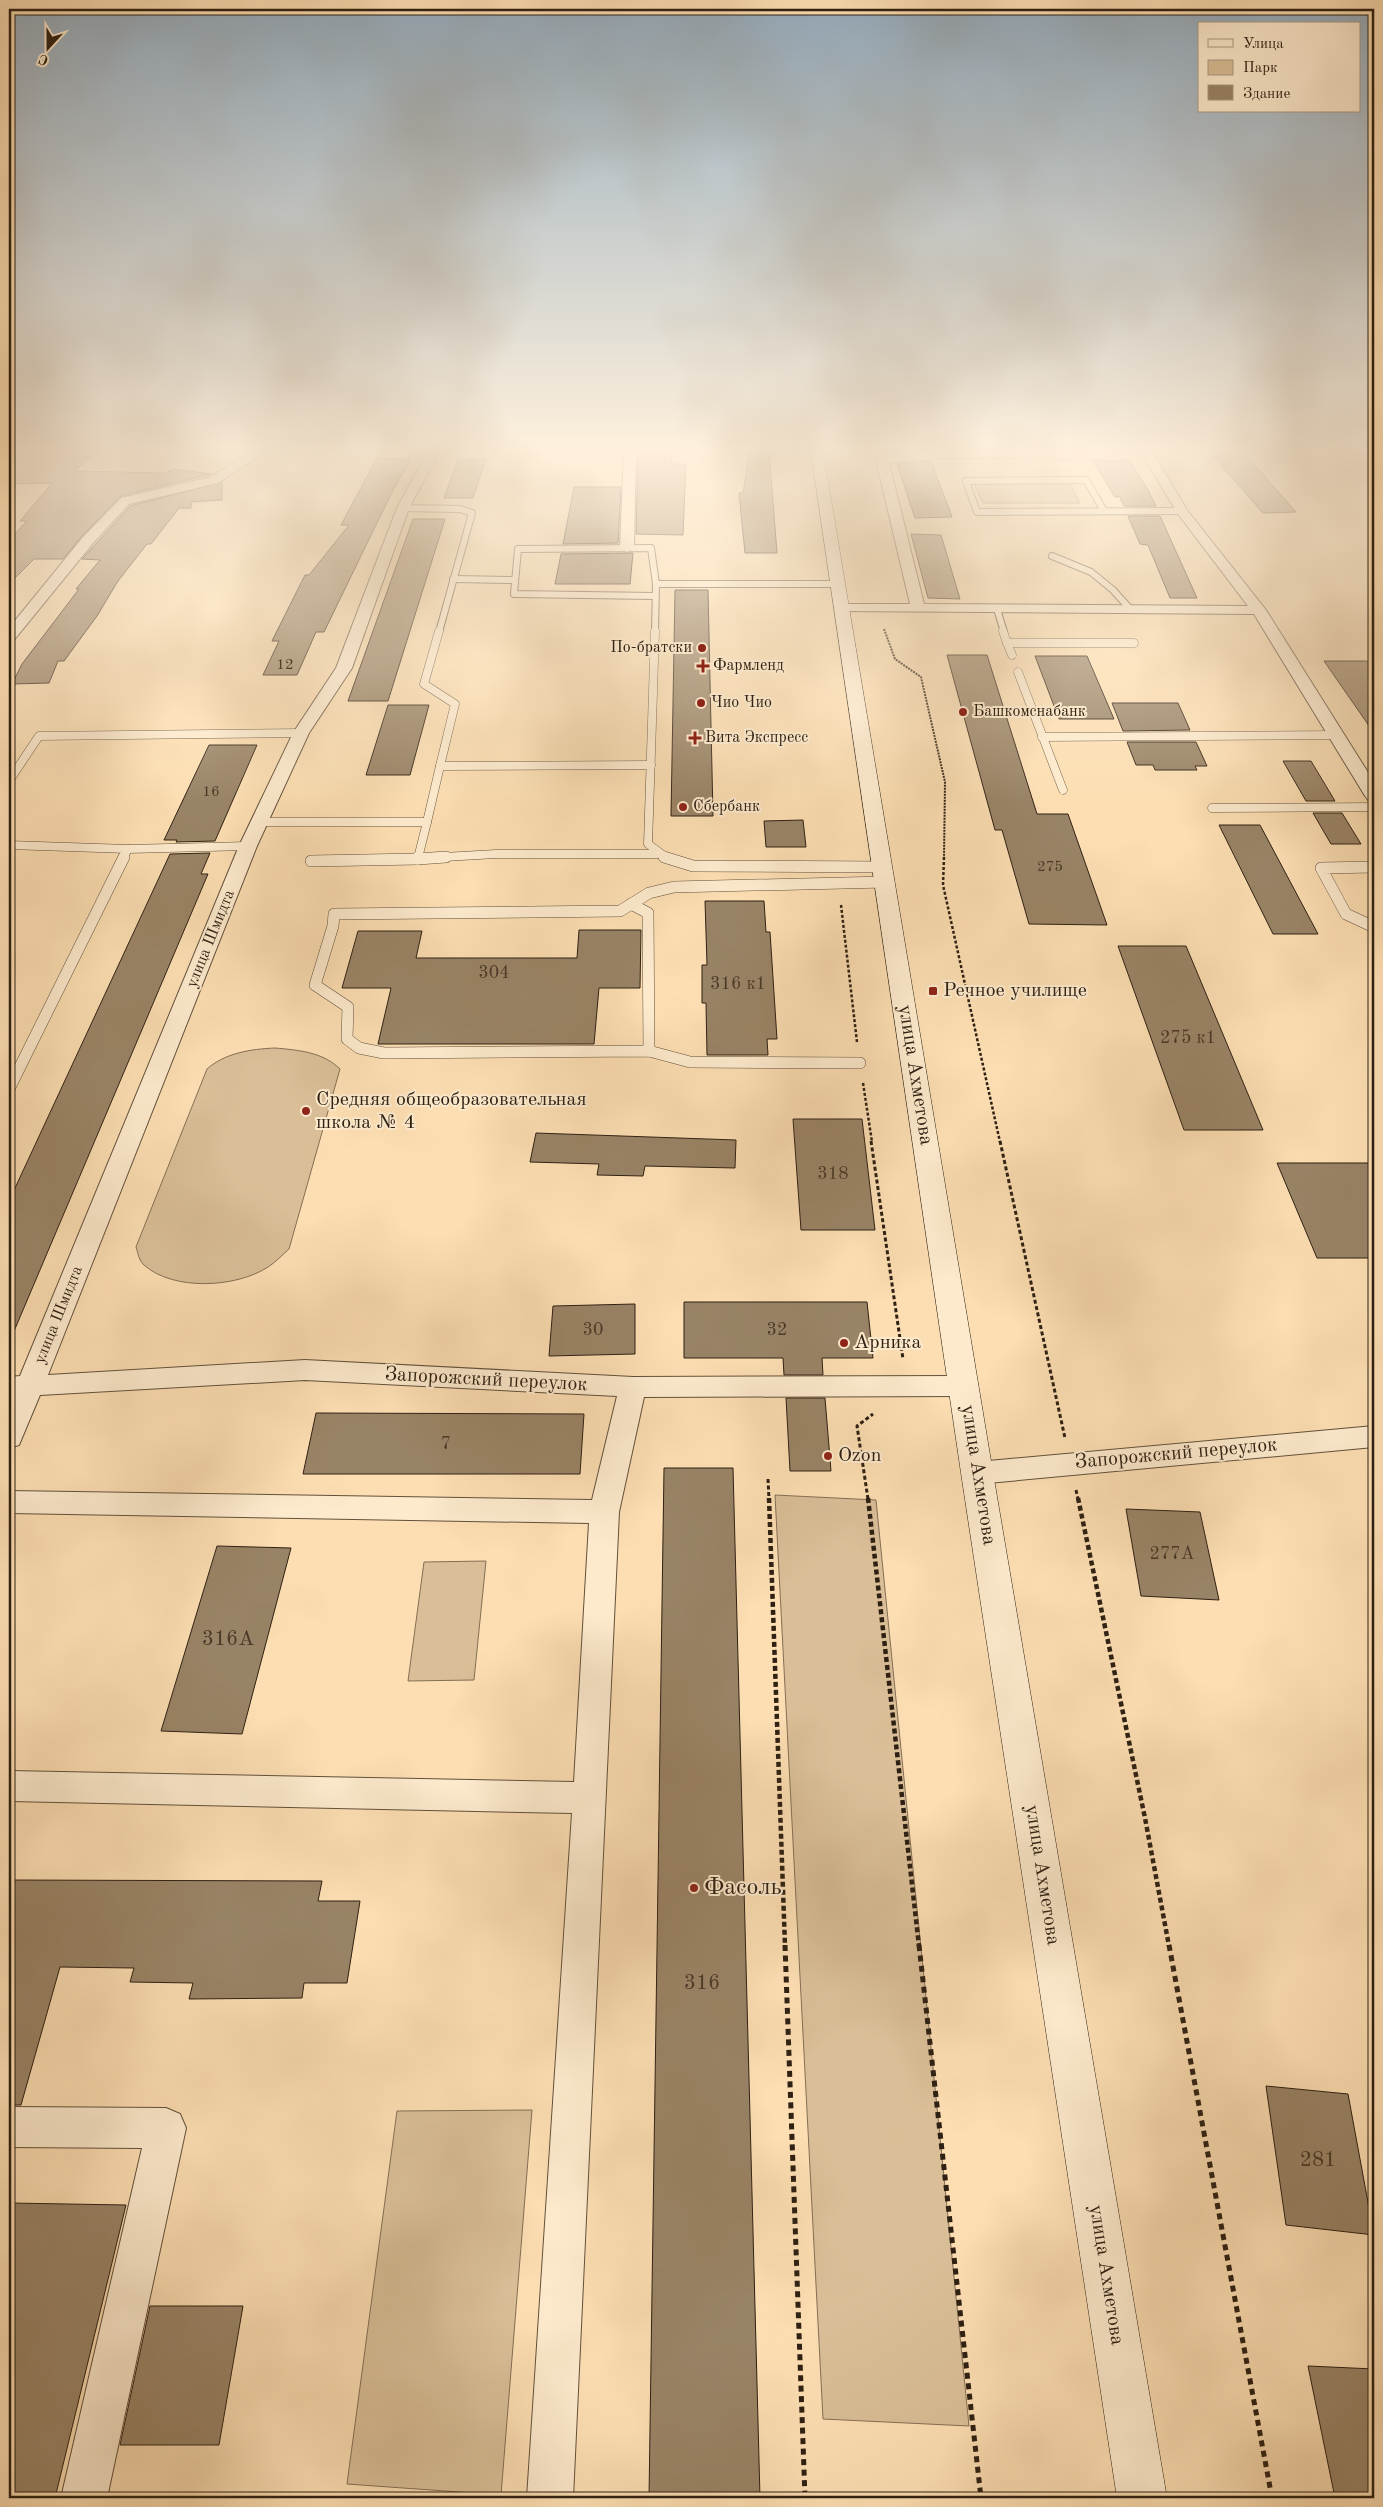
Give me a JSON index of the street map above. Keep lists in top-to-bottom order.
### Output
{
  "streets": {
    "main road": ["улица Ахметова"],
    "street": ["улица Шмидта", "Запорожский переулок"]
  },
  "crossings": [
    ["улица Шмидта", "Запорожский переулок"],
    ["улица Ахметова", "Запорожский переулок"]
  ],
  "places": {
    "other": [
      "По-братски",
      "Чио Чио",
      "Башкомснабанк",
      "Сбербанк",
      "Средняя общеобразовательная школа № 4",
      "Арника",
      "Ozon",
      "Фасоль"
    ],
    "health": ["Фармленд", "Вита Экспресс"],
    "transit": ["Речное училище"]
  },
  "house_numbers": [
    "12",
    "16",
    "275",
    "304",
    "316 к1",
    "275 к1",
    "318",
    "30",
    "32",
    "7",
    "277А",
    "316А",
    "316",
    "281"
  ],
  "legend": ["Улица", "Парк", "Здание"],
  "north": "bottom"
}
